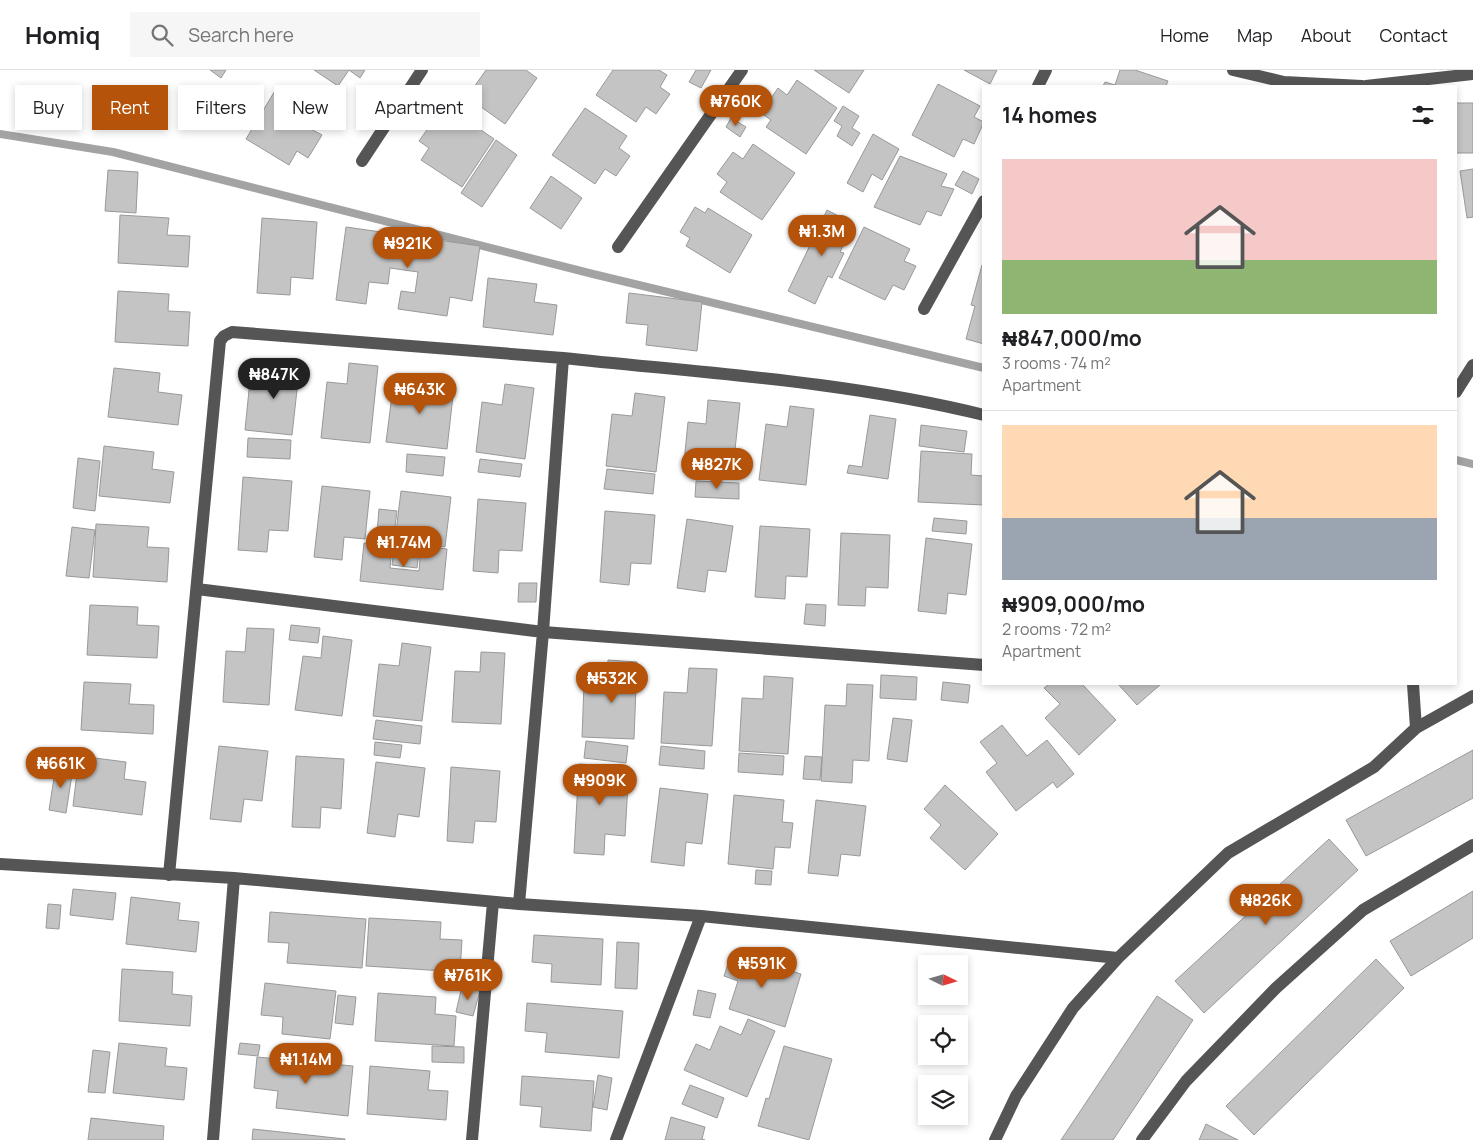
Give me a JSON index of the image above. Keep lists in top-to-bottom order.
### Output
{
  "north": "right",
  "page": {
    "header": "Homiq",
    "search": "Search here",
    "nav": [
      "Home",
      "Map",
      "About",
      "Contact"
    ],
    "price": [
      "₦760K",
      "₦1.3M",
      "₦921K",
      "₦847K",
      "₦643K",
      "₦827K",
      "₦1.74M",
      "₦532K",
      "₦661K",
      "₦909K",
      "₦826K",
      "₦591K",
      "₦761K",
      "₦1.14M"
    ],
    "chip": [
      "Buy",
      "Rent",
      "Filters",
      "New",
      "Apartment"
    ],
    "heading": "14 homes",
    "list": [
      {
        "name": "₦847,000/mo",
        "note": "3 rooms · 74 m² · Apartment"
      },
      {
        "name": "₦909,000/mo",
        "note": "2 rooms · 72 m² · Apartment"
      }
    ]
  }
}
